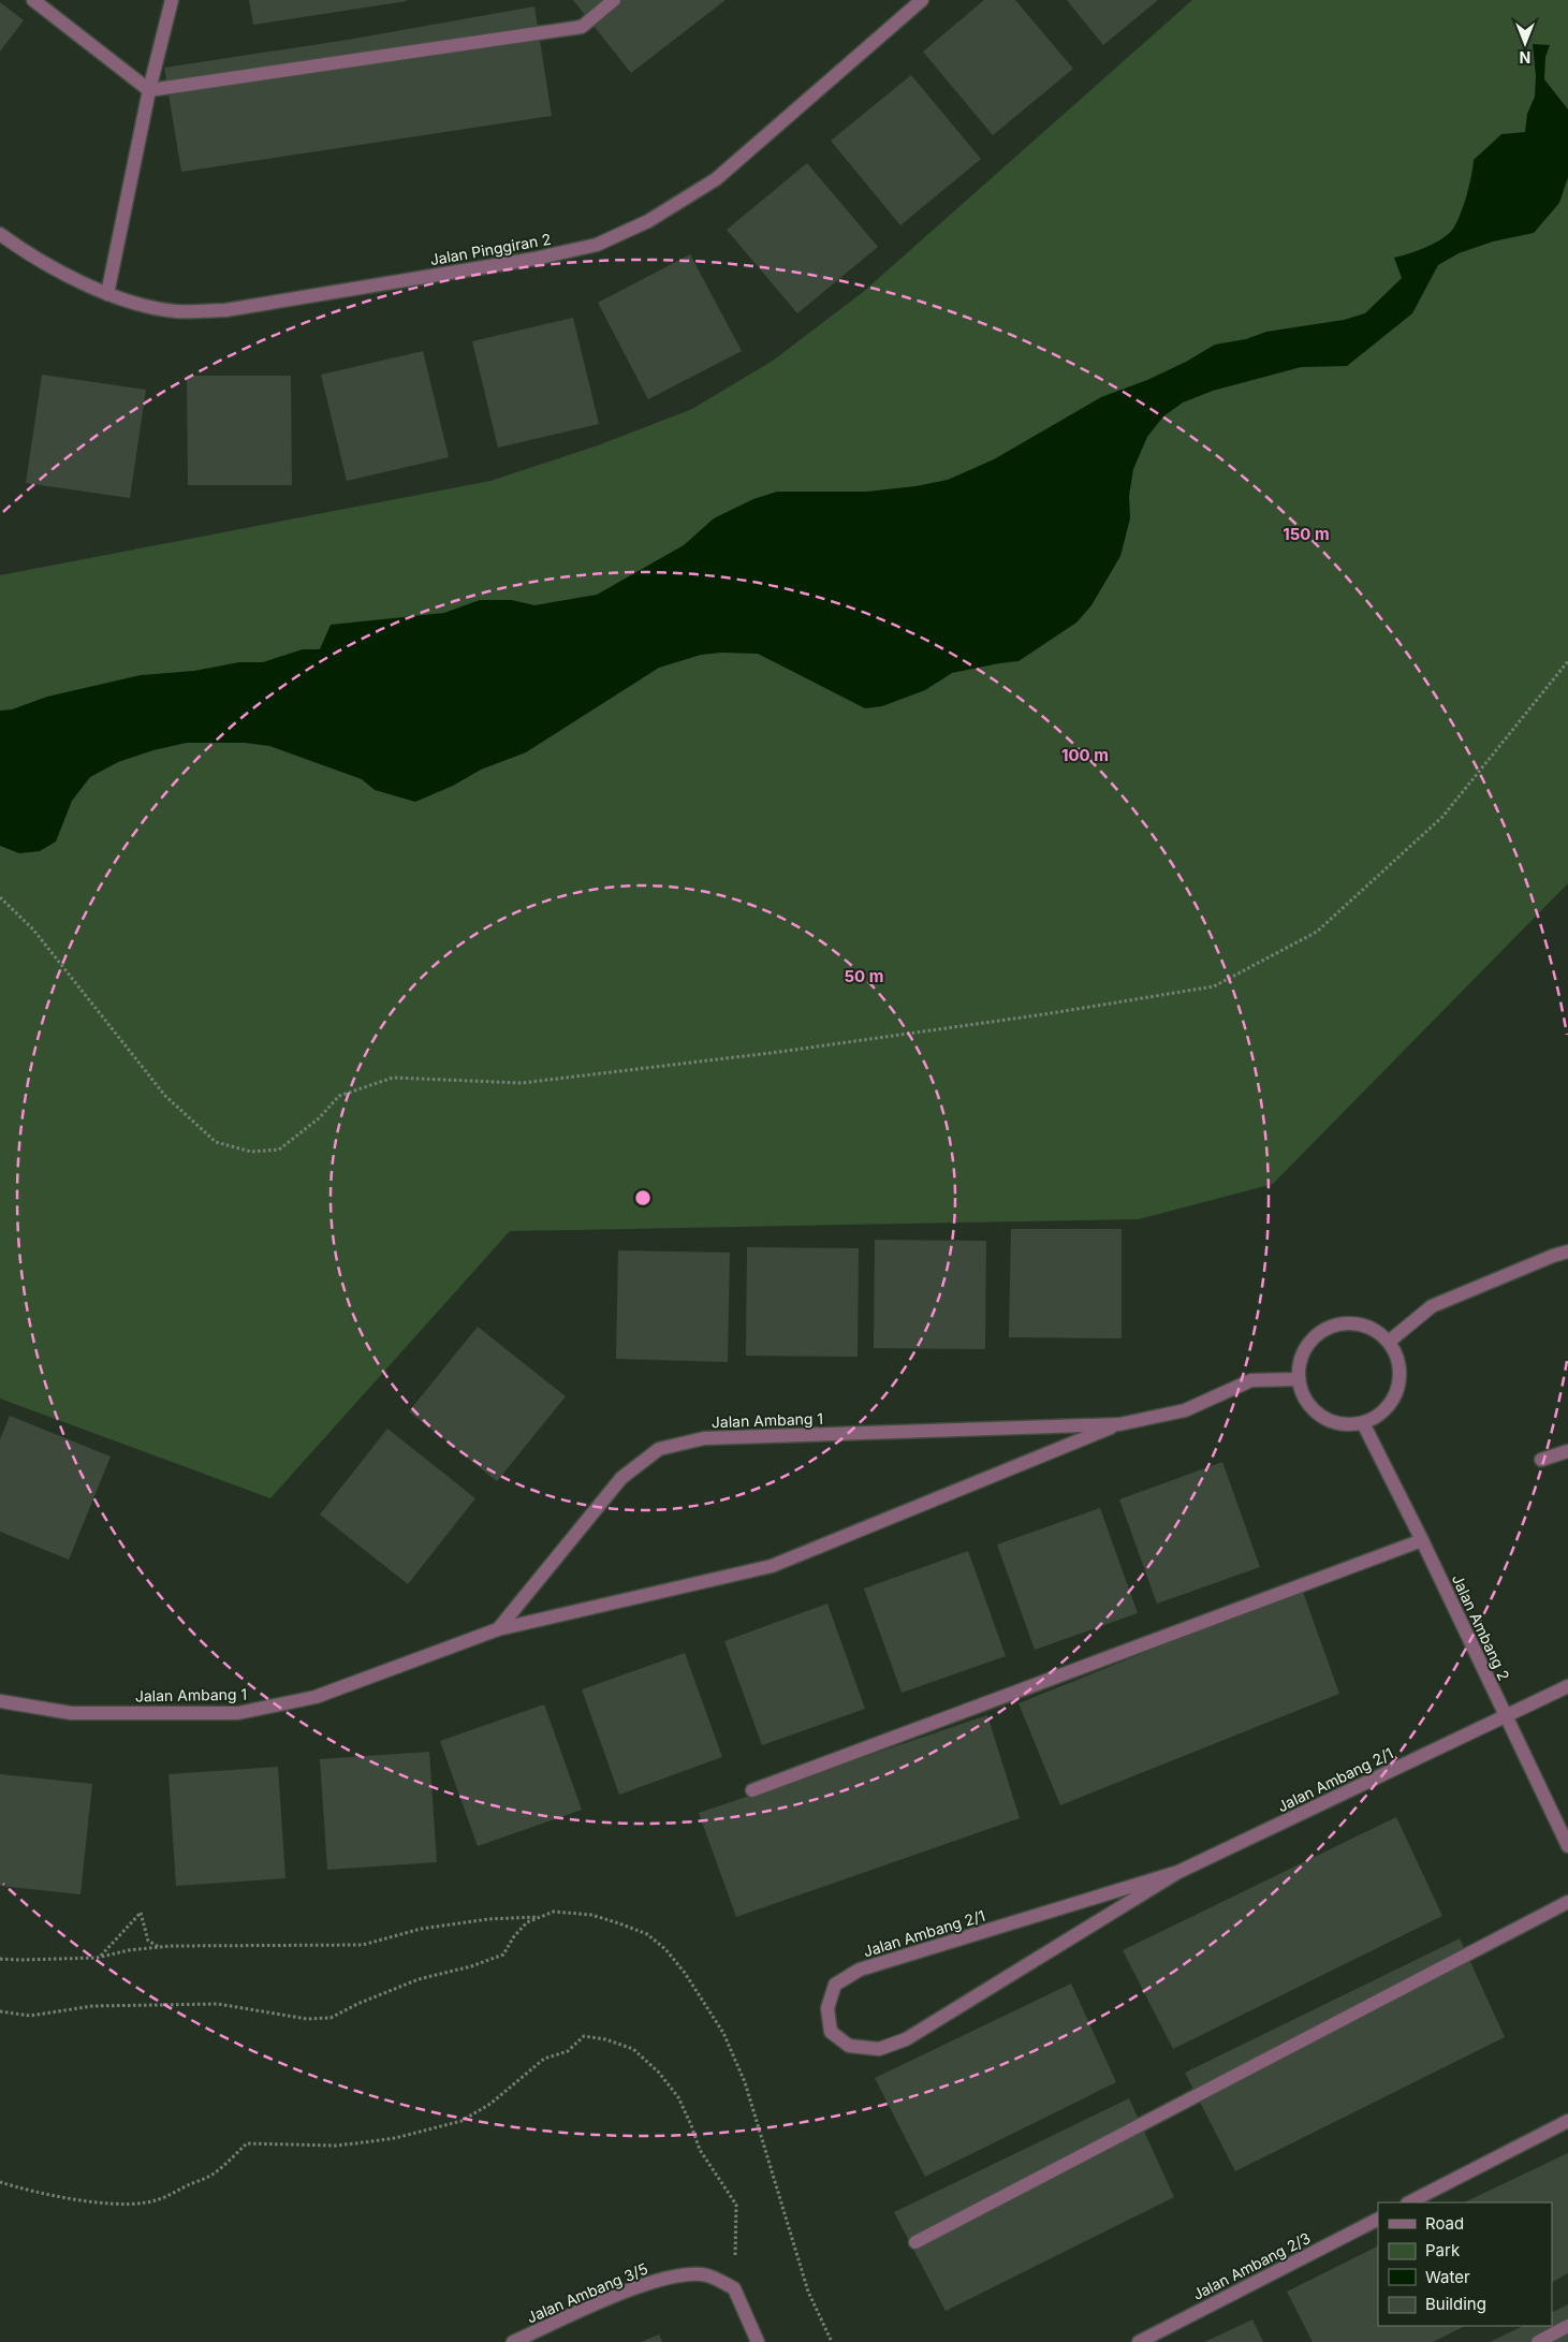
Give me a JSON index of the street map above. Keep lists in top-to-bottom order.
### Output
{
  "streets": {
    "street": [
      "Jalan Pinggiran 2",
      "Jalan Ambang 1",
      "Jalan Ambang 2",
      "Jalan Ambang 2/1",
      "Jalan Ambang 2/3",
      "Jalan Ambang 3/5"
    ]
  },
  "crossings": [
    ["Jalan Ambang 1", "Jalan Ambang 2"],
    ["Jalan Ambang 2", "Jalan Ambang 2/1"]
  ],
  "legend": [
    "Road",
    "Park",
    "Water",
    "Building"
  ],
  "north": "bottom",
  "rings": ["150 m", "100 m", "50 m"]
}
